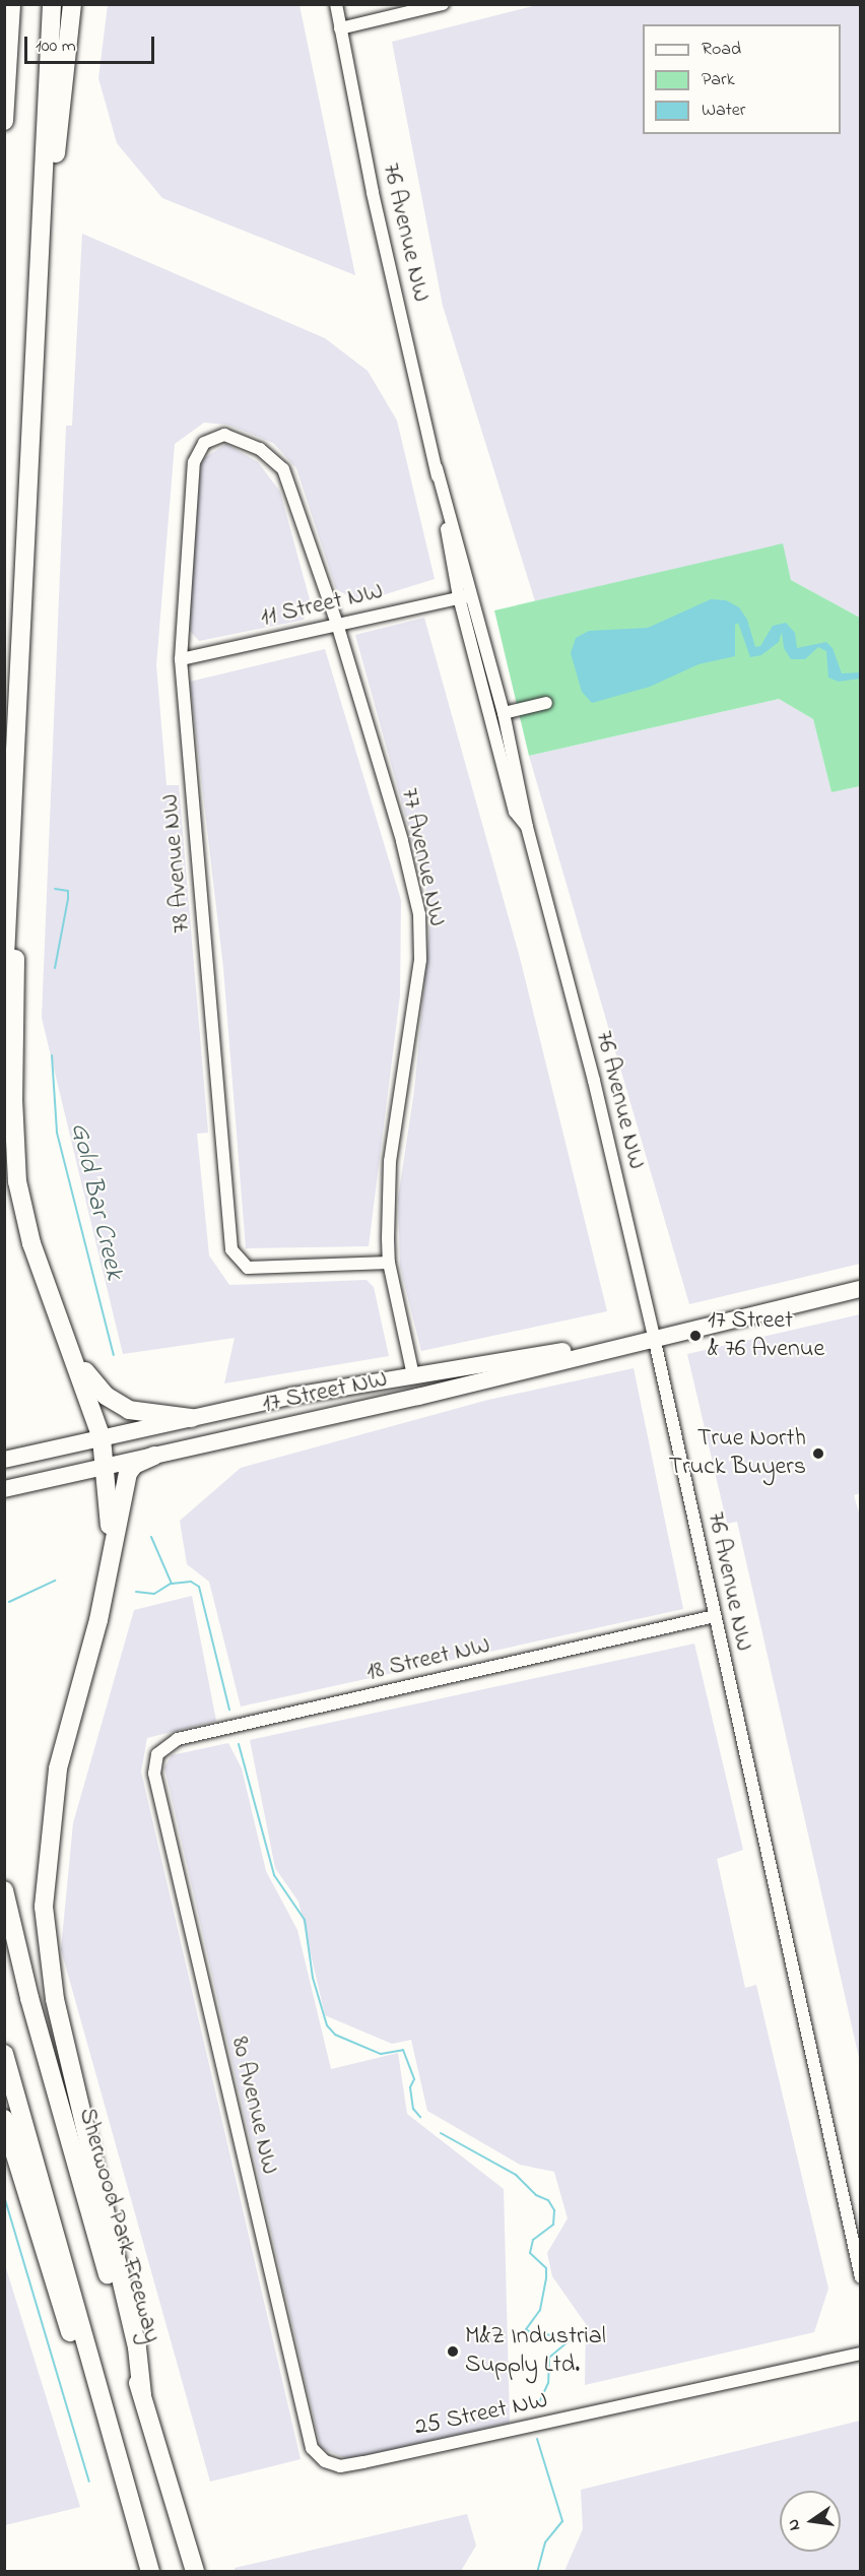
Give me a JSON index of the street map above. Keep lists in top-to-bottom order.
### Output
{
  "streets": {
    "highway": ["Sherwood Park Freeway"],
    "main road": ["17 Street NW"],
    "street": [
      "76 Avenue NW",
      "11 Street NW",
      "77 Avenue NW",
      "78 Avenue NW",
      "18 Street NW",
      "80 Avenue NW",
      "25 Street NW"
    ]
  },
  "crossings": [
    ["76 Avenue NW", "11 Street NW"],
    ["76 Avenue NW", "17 Street NW"],
    ["76 Avenue NW", "18 Street NW"],
    ["11 Street NW", "77 Avenue NW"],
    ["11 Street NW", "78 Avenue NW"],
    ["77 Avenue NW", "78 Avenue NW"],
    ["77 Avenue NW", "17 Street NW"],
    ["18 Street NW", "80 Avenue NW"],
    ["80 Avenue NW", "25 Street NW"]
  ],
  "water": ["Gold Bar Creek"],
  "places": ["17 Street & 76 Avenue", "True North Truck Buyers", "M&Z Industrial Supply Ltd."],
  "legend": ["Road", "Park", "Water"],
  "scale_bar": "100 m",
  "north": "left"
}
